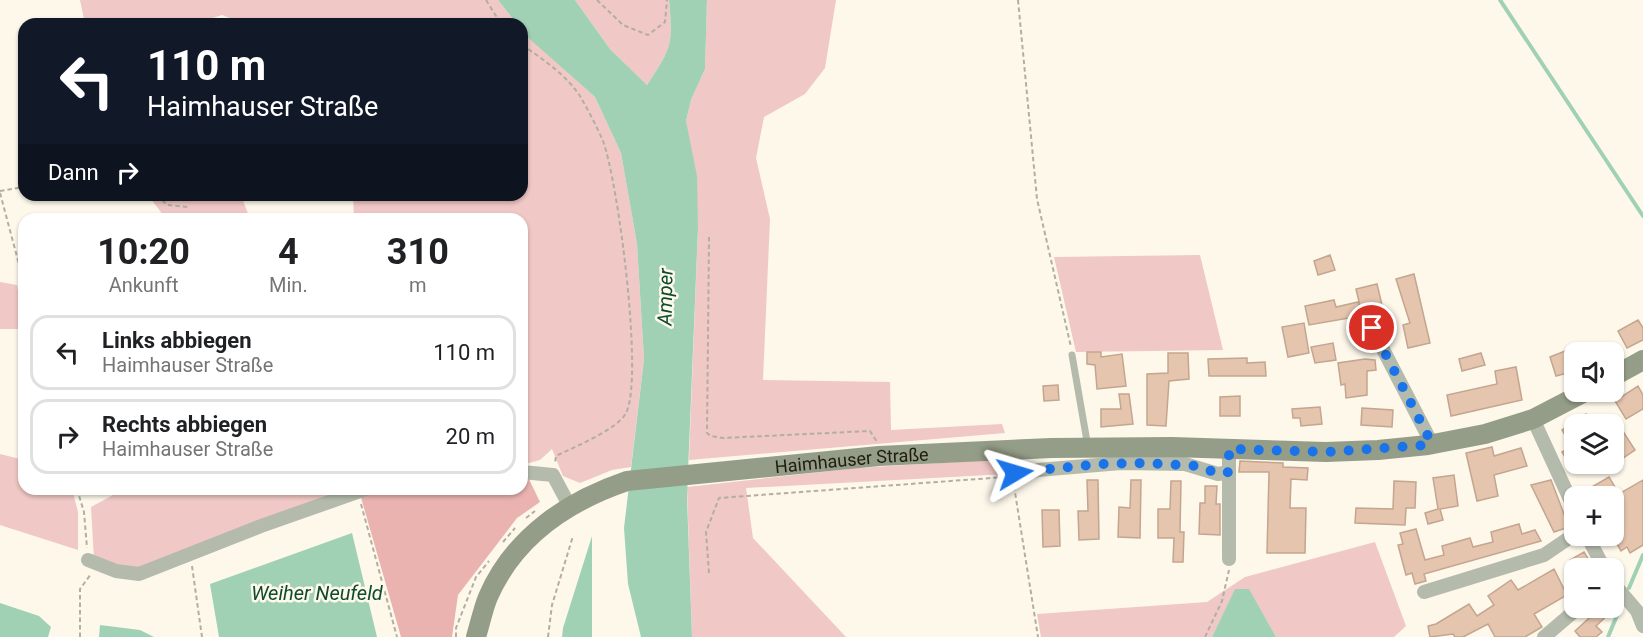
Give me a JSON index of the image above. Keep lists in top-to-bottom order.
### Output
{
  "streets": {
    "main road": ["Haimhauser Straße"]
  },
  "water": ["Amper", "Weiher Neufeld"],
  "page": {
    "turn": ["110 m", "Haimhauser Straße"],
    "then": "Dann",
    "eta": [
      "10:20",
      "Ankunft",
      "4",
      "Min.",
      "310",
      "m"
    ],
    "list": [
      {
        "name": "Links abbiegen",
        "note": "Haimhauser Straße",
        "value": "110 m"
      },
      {
        "name": "Rechts abbiegen",
        "note": "Haimhauser Straße",
        "value": "20 m"
      }
    ],
    "map_buttons": ["+", "−"]
  }
}
